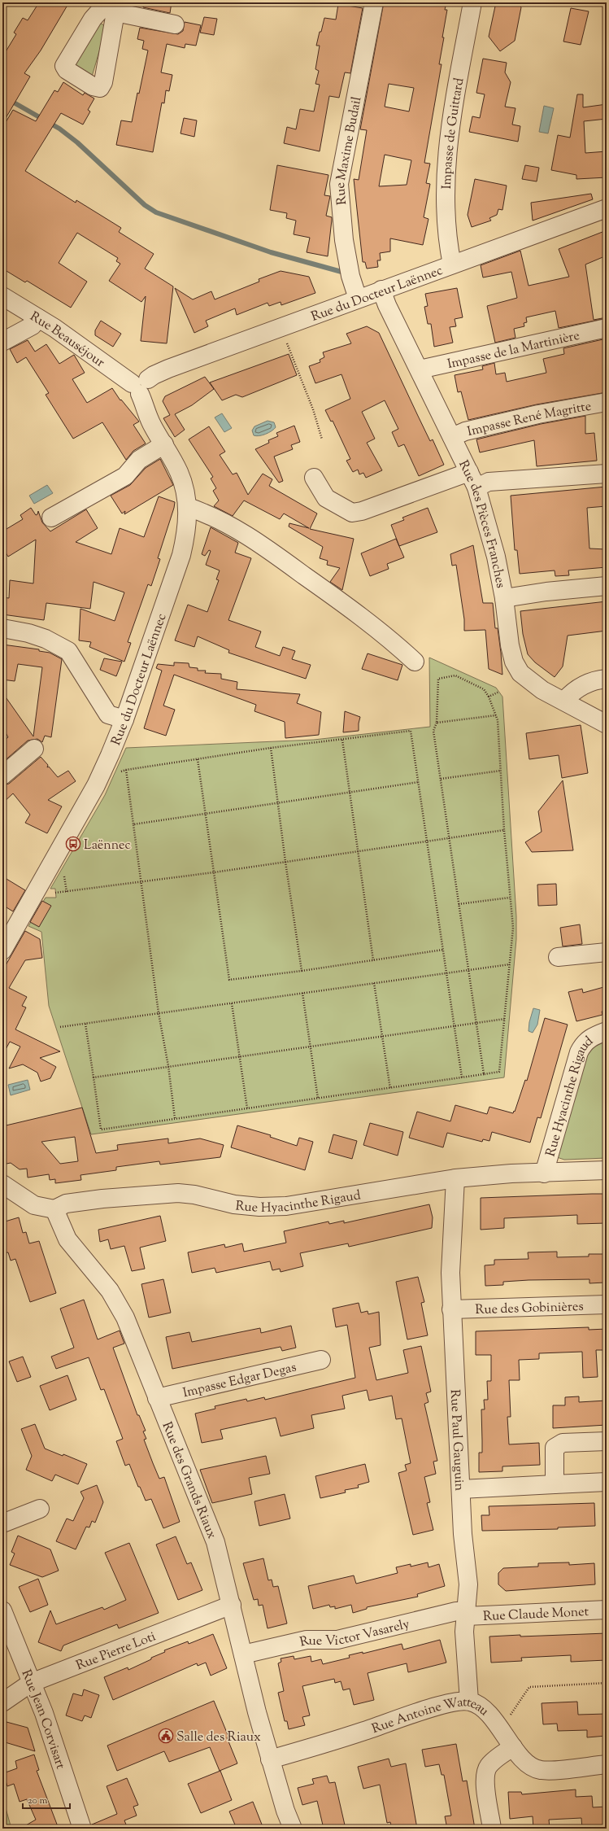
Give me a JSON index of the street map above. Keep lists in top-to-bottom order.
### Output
{
  "streets": {
    "street": [
      "Impasse de Guittard",
      "Rue Maxime Budail",
      "Rue du Docteur Laënnec",
      "Rue Beauséjour",
      "Impasse de la Martinière",
      "Impasse René Magritte",
      "Rue des Pièces Franches",
      "Rue Hyacinthe Rigaud",
      "Rue des Gobinières",
      "Impasse Edgar Degas",
      "Rue Paul Gauguin",
      "Rue des Grands Riaux",
      "Rue Claude Monet",
      "Rue Victor Vasarely",
      "Rue Pierre Loti",
      "Rue Jean Corvisart",
      "Rue Antoine Watteau"
    ]
  },
  "crossings": [
    ["Impasse de Guittard", "Rue du Docteur Laënnec"],
    ["Rue Maxime Budail", "Rue du Docteur Laënnec"],
    ["Rue du Docteur Laënnec", "Rue Beauséjour"],
    ["Rue du Docteur Laënnec", "Rue des Pièces Franches"],
    ["Impasse de la Martinière", "Rue des Pièces Franches"],
    ["Impasse René Magritte", "Rue des Pièces Franches"],
    ["Rue Hyacinthe Rigaud", "Rue Paul Gauguin"],
    ["Rue Hyacinthe Rigaud", "Rue des Grands Riaux"],
    ["Rue des Gobinières", "Rue Paul Gauguin"],
    ["Impasse Edgar Degas", "Rue des Grands Riaux"],
    ["Rue Paul Gauguin", "Rue Claude Monet"],
    ["Rue Paul Gauguin", "Rue Victor Vasarely"],
    ["Rue Paul Gauguin", "Rue Antoine Watteau"],
    ["Rue des Grands Riaux", "Rue Victor Vasarely"],
    ["Rue des Grands Riaux", "Rue Pierre Loti"],
    ["Rue des Grands Riaux", "Rue Antoine Watteau"],
    ["Rue Claude Monet", "Rue Victor Vasarely"],
    ["Rue Pierre Loti", "Rue Jean Corvisart"]
  ],
  "places": {
    "bus stop": ["Laënnec"],
    "public building": ["Salle des Riaux"]
  },
  "scale_bar": "20 m"
}
